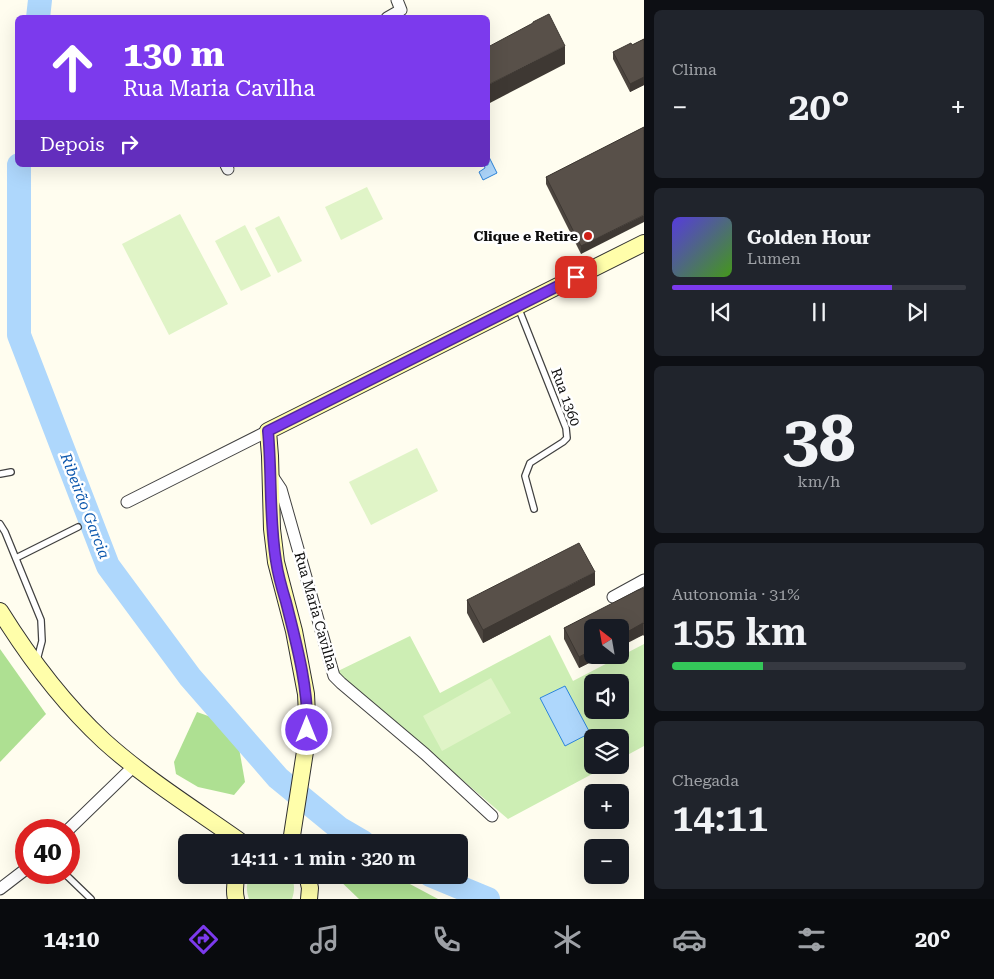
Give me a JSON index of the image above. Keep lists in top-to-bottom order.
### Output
{
  "streets": {
    "street": ["Rua Maria Cavilha"],
    "lane": ["Rua 1360"]
  },
  "water": ["Ribeirão Garcia"],
  "places": ["Clique e Retire"],
  "north": "top left",
  "page": {
    "tile": [
      "Clima",
      ["38", "km/h"],
      ["Autonomia · 31%", "155 km"],
      ["Chegada", "14:11"]
    ],
    "turn": ["130 m", "Rua Maria Cavilha"],
    "heat": ["−", "20°", "+"],
    "then": "Depois",
    "song": ["Golden Hour", "Lumen"],
    "map_buttons": ["+", "−"],
    "limit": "40",
    "trip": "14:11 · 1 min · 320 m",
    "tabs": ["14:10", "20°"]
  }
}
